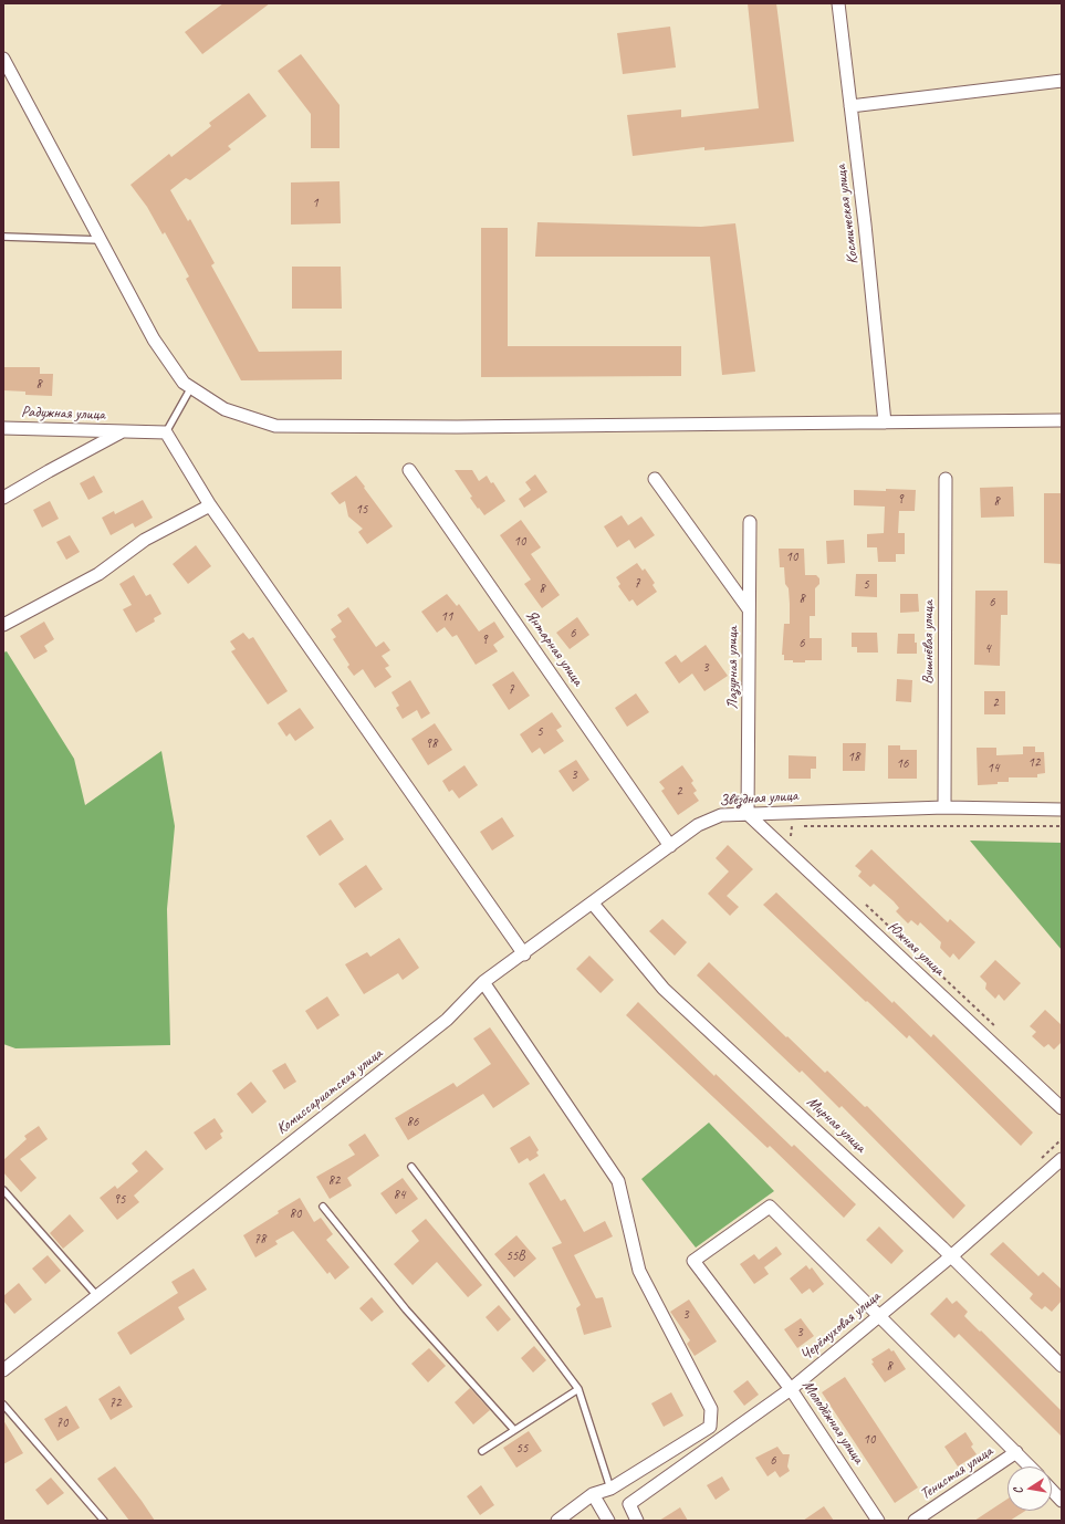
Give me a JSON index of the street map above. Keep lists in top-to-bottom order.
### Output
{
  "streets": {
    "street": [
      "Космическая улица",
      "Радужная улица",
      "Вишнёвая улица",
      "Янтарная улица",
      "Лазурная улица",
      "Звёздная улица",
      "Южная улица",
      "Комиссариатская улица",
      "Мирная улица",
      "Черёмуховая улица",
      "Молодёжная улица",
      "Тенистая улица"
    ]
  },
  "crossings": [
    ["Вишнёвая улица", "Звёздная улица"],
    ["Янтарная улица", "Звёздная улица"],
    ["Лазурная улица", "Звёздная улица"],
    ["Лазурная улица", "Южная улица"],
    ["Звёздная улица", "Южная улица"],
    ["Звёздная улица", "Комиссариатская улица"],
    ["Звёздная улица", "Мирная улица"],
    ["Мирная улица", "Черёмуховая улица"],
    ["Черёмуховая улица", "Молодёжная улица"]
  ],
  "house_numbers": [
    "1",
    "8",
    "9",
    "8",
    "15",
    "10",
    "10",
    "7",
    "5",
    "8",
    "8",
    "6",
    "11",
    "6",
    "9",
    "6",
    "4",
    "3",
    "7",
    "2",
    "5",
    "98",
    "18",
    "12",
    "16",
    "14",
    "3",
    "2",
    "86",
    "82",
    "84",
    "95",
    "80",
    "78",
    "55В",
    "3",
    "3",
    "8",
    "72",
    "70",
    "10",
    "55",
    "6"
  ],
  "north": "left"
}
